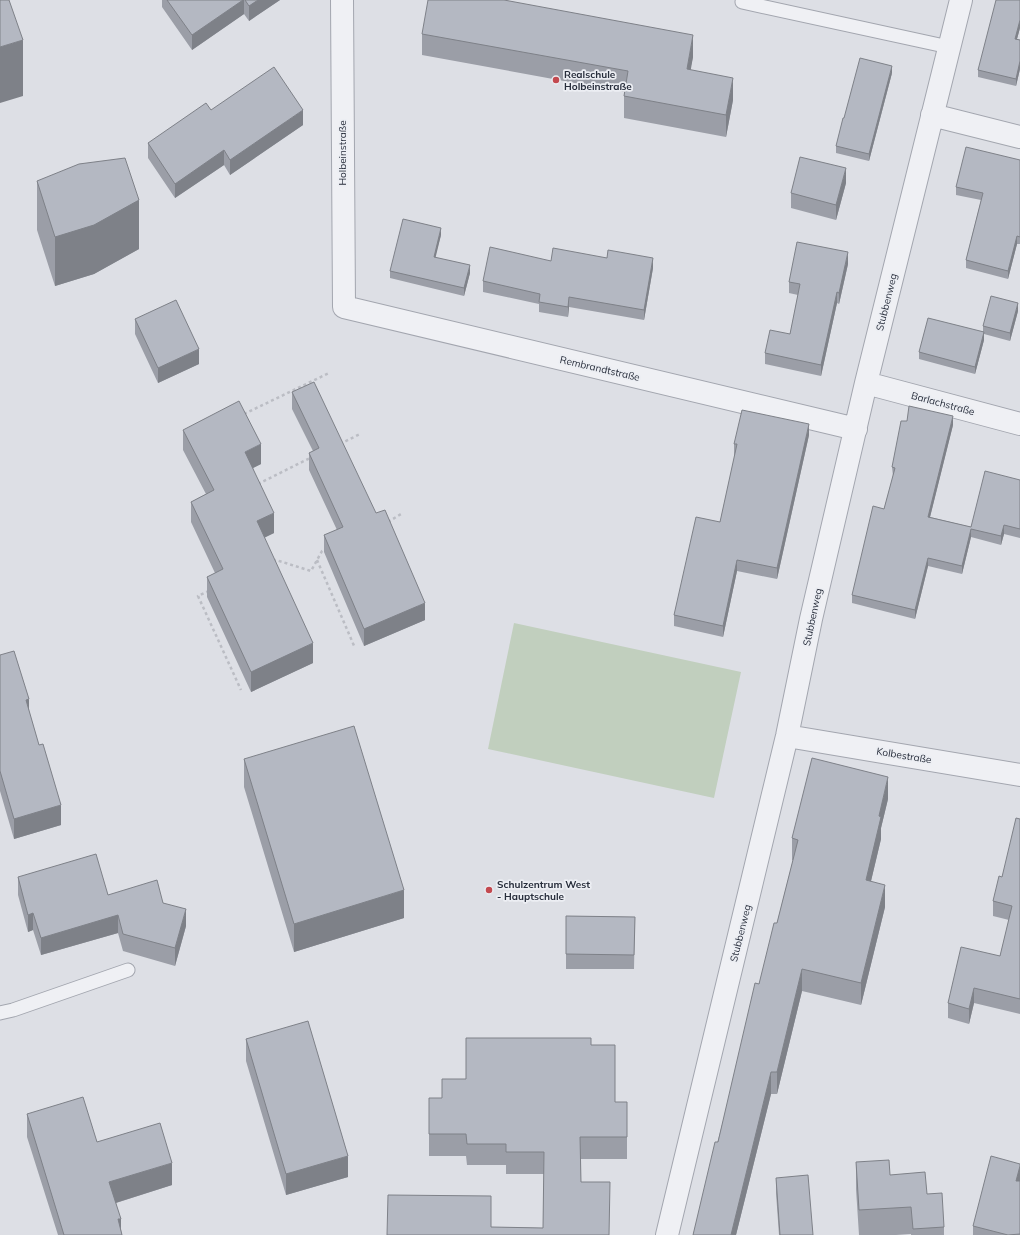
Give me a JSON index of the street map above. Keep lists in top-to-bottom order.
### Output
{
  "streets": {
    "street": [
      "Holbeinstraße",
      "Stubbenweg",
      "Rembrandtstraße",
      "Barlachstraße",
      "Kolbestraße"
    ]
  },
  "crossings": [
    ["Holbeinstraße", "Rembrandtstraße"],
    ["Stubbenweg", "Rembrandtstraße"],
    ["Stubbenweg", "Barlachstraße"],
    ["Stubbenweg", "Kolbestraße"]
  ],
  "places": ["Realschule Holbeinstraße", "Schulzentrum West - Hauptschule"]
}
